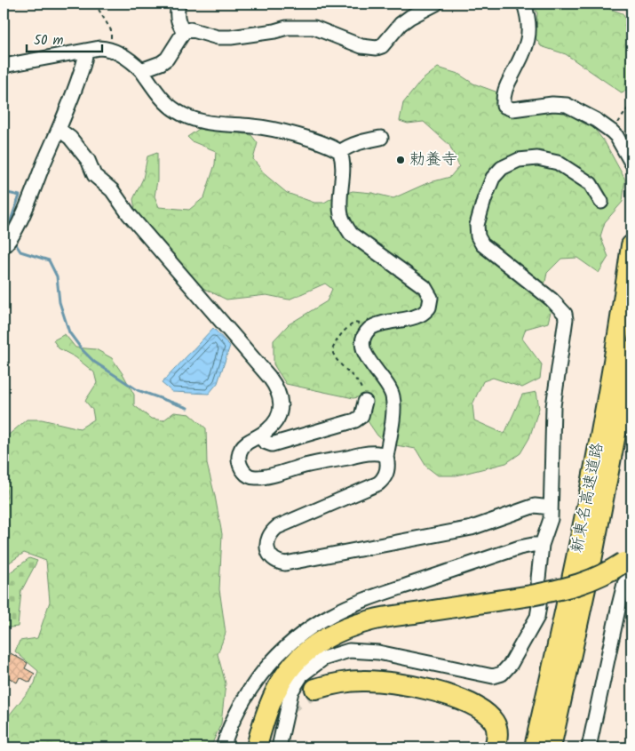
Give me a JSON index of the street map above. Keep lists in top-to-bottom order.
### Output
{
  "streets": {
    "highway": ["新東名高速道路"]
  },
  "places": ["勅養寺"],
  "scale_bar": "50 m"
}
